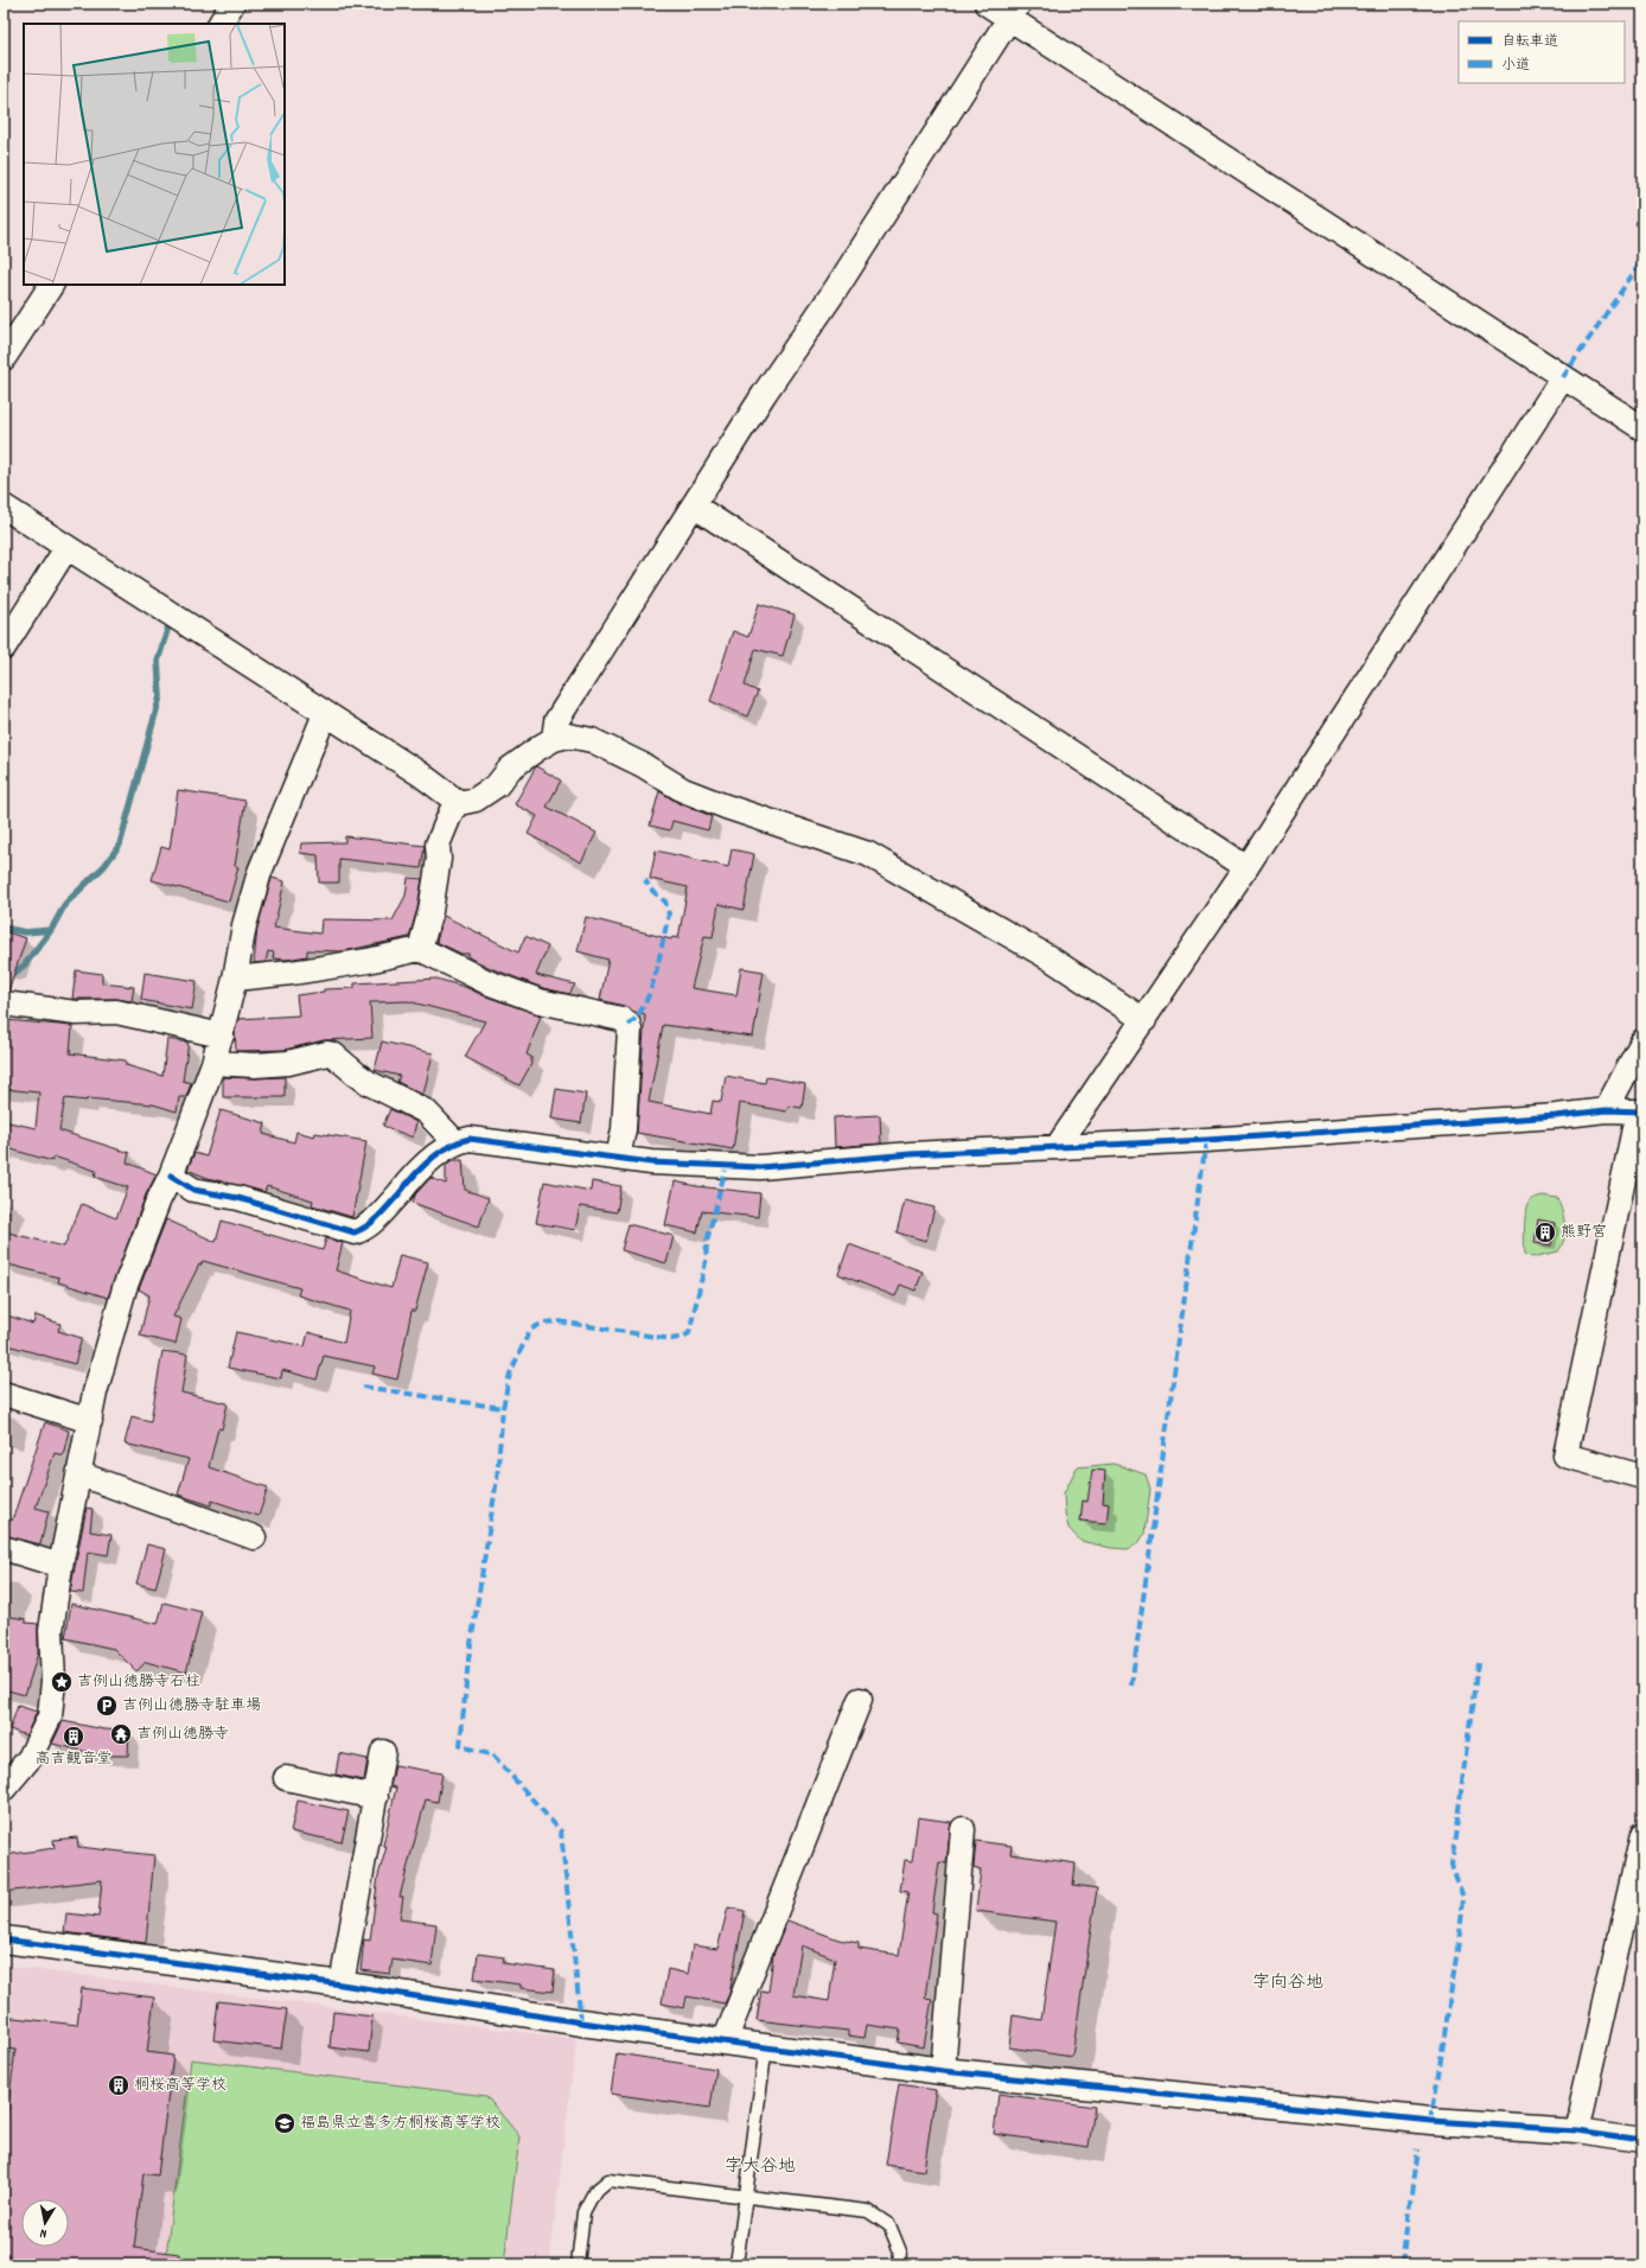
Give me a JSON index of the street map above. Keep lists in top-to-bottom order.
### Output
{
  "districts": ["字向谷地", "字大谷地"],
  "places": {
    "building": ["熊野宮", "高吉観音堂", "桐桜高等学校"],
    "place": ["吉例山徳勝寺石柱"],
    "parking": ["吉例山徳勝寺駐車場"],
    "temple": ["吉例山徳勝寺"],
    "school or university": ["福島県立喜多方桐桜高等学校"]
  },
  "legend": ["自転車道", "小道"],
  "north": "bottom"
}
